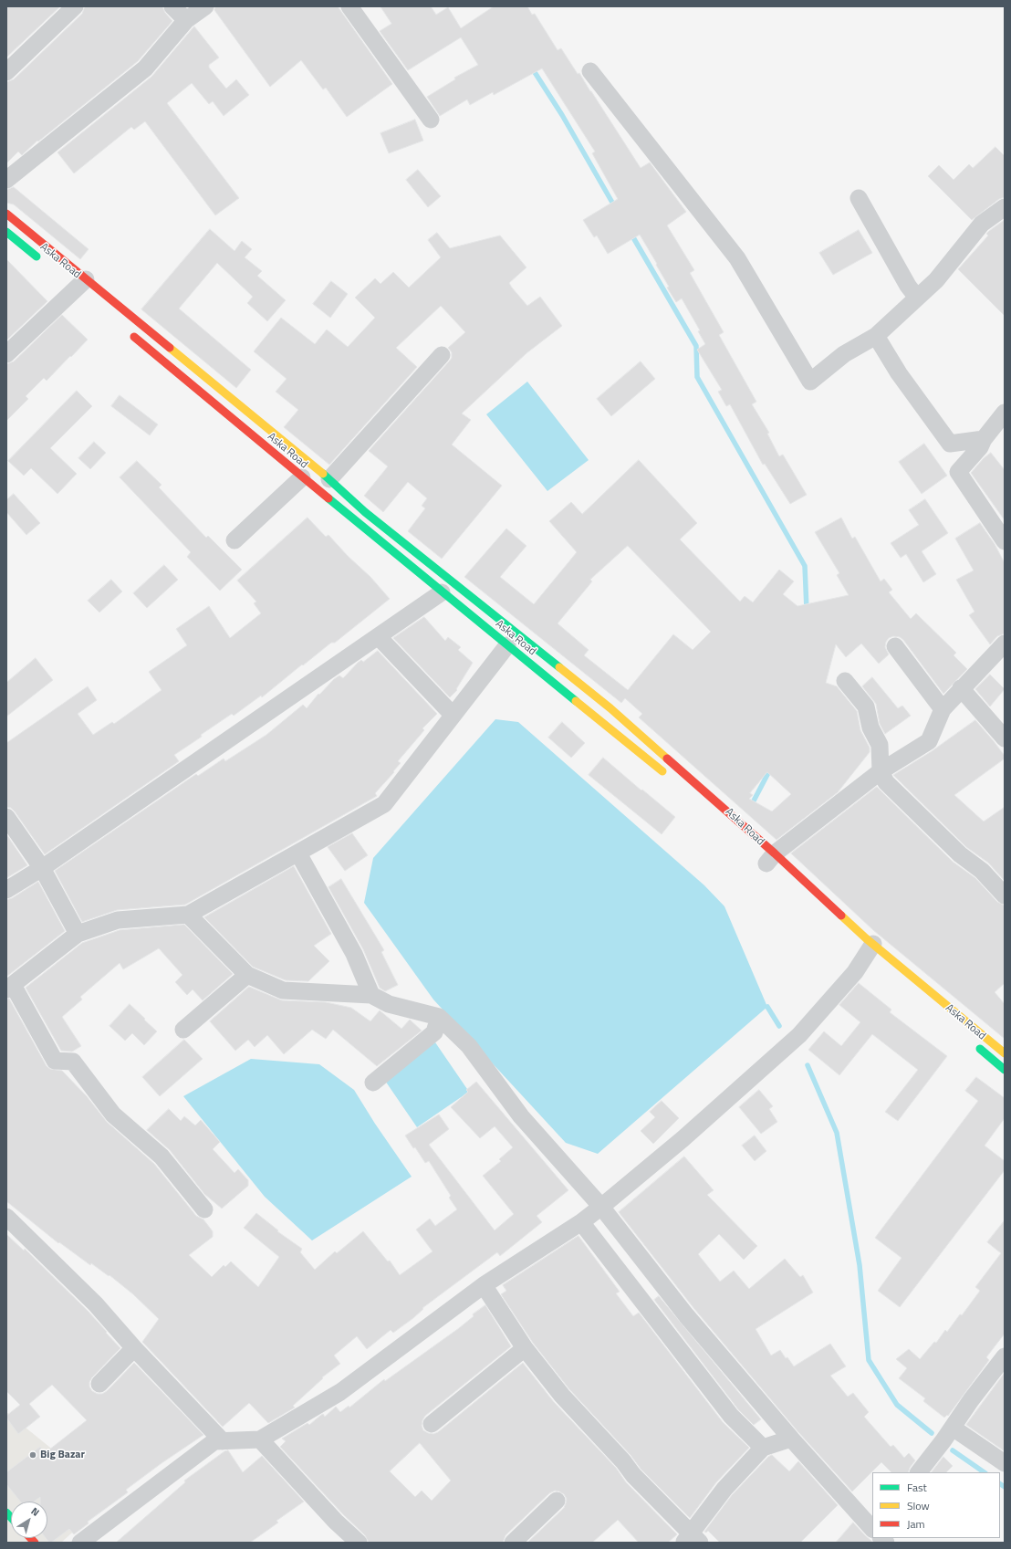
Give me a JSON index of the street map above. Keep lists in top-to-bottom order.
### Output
{
  "streets": {
    "main road": ["Aska Road"]
  },
  "places": ["Big Bazar"],
  "legend": ["Fast", "Slow", "Jam"],
  "north": "top right"
}
